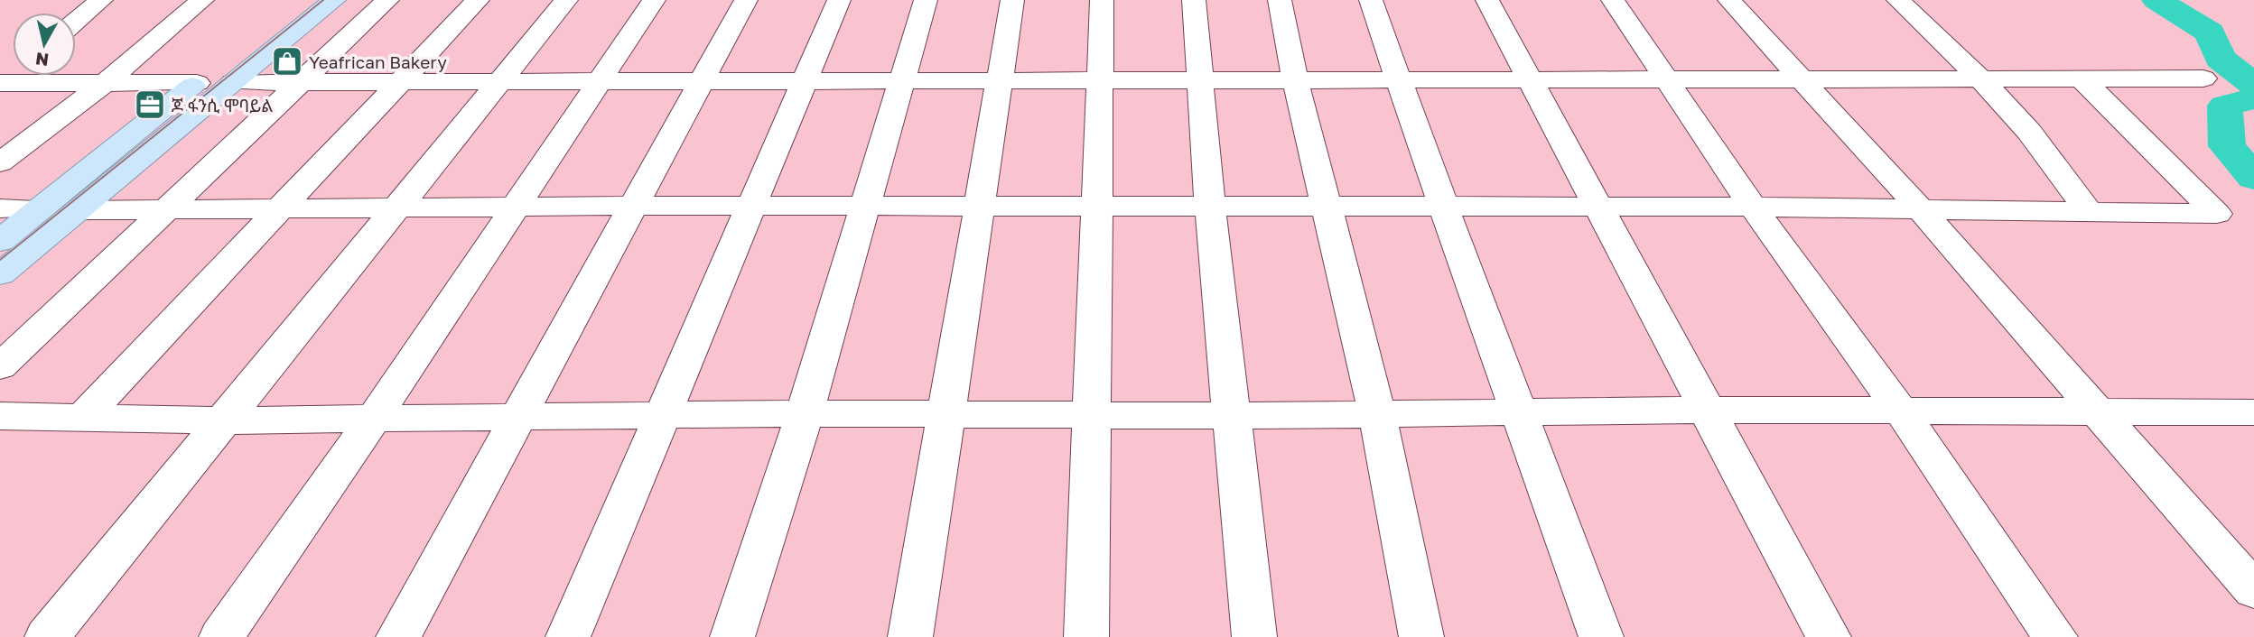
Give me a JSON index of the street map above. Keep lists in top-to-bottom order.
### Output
{
  "places": {
    "shop": ["Yeafrican Bakery"],
    "office": ["ጆ ፋንሲ ሞባይል"]
  },
  "north": "bottom"
}
